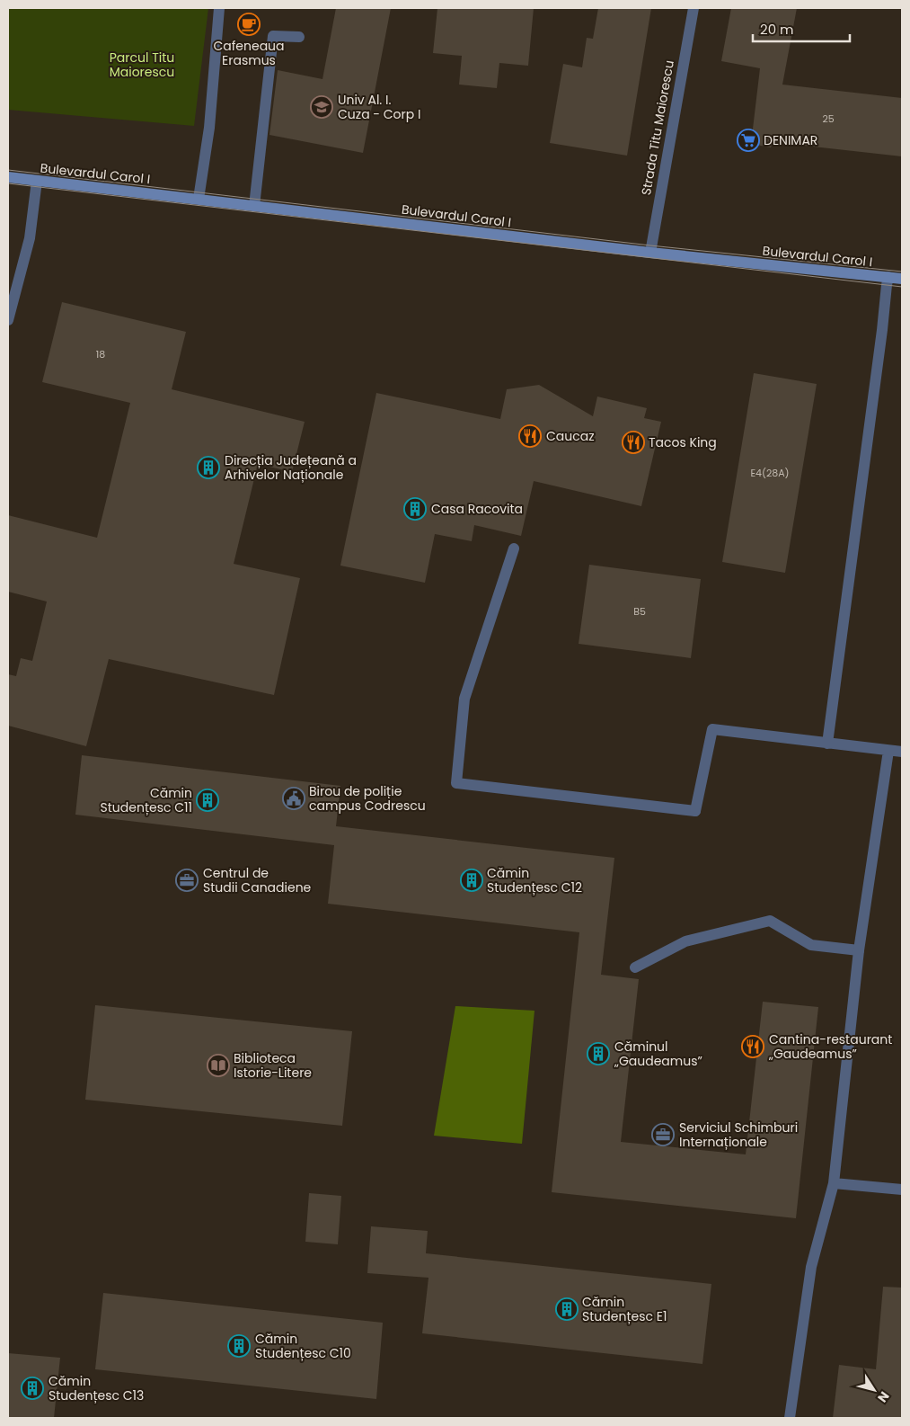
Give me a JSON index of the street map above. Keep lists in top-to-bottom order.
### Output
{
  "streets": {
    "main road": ["Bulevardul Carol I"],
    "street": ["Strada Titu Maiorescu"]
  },
  "crossings": [
    ["Strada Titu Maiorescu", "Bulevardul Carol I"]
  ],
  "parks": ["Parcul Titu Maiorescu"],
  "places": {
    "cafe": ["Cafeneaua Erasmus"],
    "school or university": ["Univ Al. I. Cuza - Corp I"],
    "supermarket": ["DENIMAR"],
    "restaurant": ["Caucaz", "Tacos King", "Cantina-restaurant „Gaudeamus”"],
    "building": [
      "Direcția Județeană a Arhivelor Naționale",
      "Casa Racovita",
      "Cămin Studențesc C11",
      "Cămin Studențesc C12",
      "Căminul „Gaudeamus”",
      "Cămin Studențesc E1",
      "Cămin Studențesc C10",
      "Cămin Studențesc C13"
    ],
    "public building": ["Birou de poliție campus Codrescu"],
    "office": ["Centrul de Studii Canadiene", "Serviciul Schimburi Internaționale"],
    "library": ["Biblioteca Istorie-Litere"]
  },
  "house_numbers": [
    "25",
    "18",
    "E4(28A)",
    "B5"
  ],
  "scale_bar": "20 m",
  "north": "bottom right"
}
